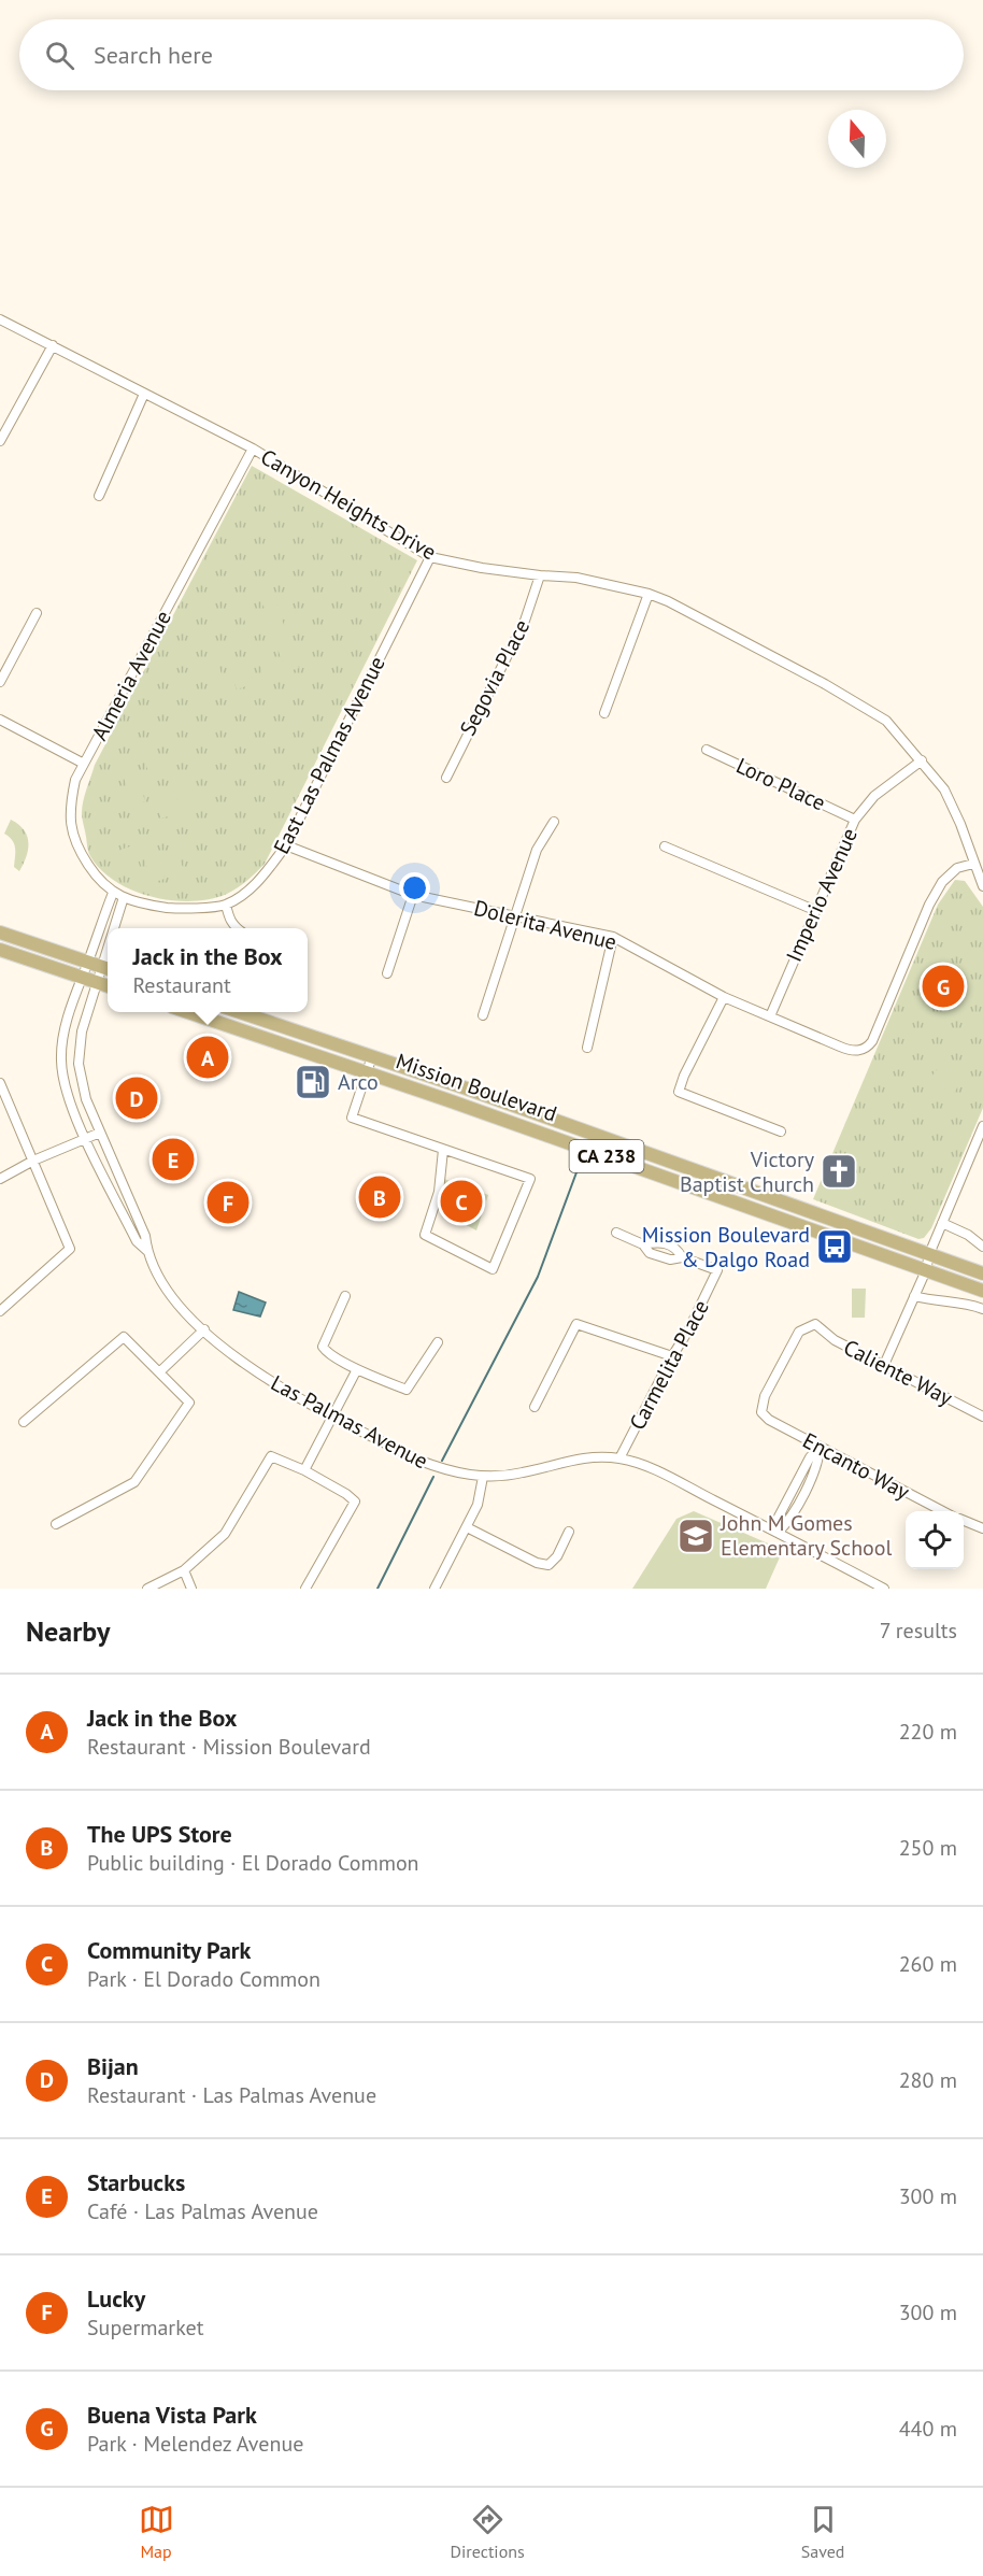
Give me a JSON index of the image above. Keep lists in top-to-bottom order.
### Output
{
  "streets": {
    "main road": ["Mission Boulevard", "CA 238"],
    "street": [
      "Canyon Heights Drive",
      "Almeria Avenue",
      "Segovia Place",
      "East Las Palmas Avenue",
      "Loro Place",
      "Imperio Avenue",
      "Dolerita Avenue",
      "Carmelita Place",
      "Caliente Way",
      "Las Palmas Avenue",
      "Encanto Way"
    ]
  },
  "crossings": [
    ["Canyon Heights Drive", "Almeria Avenue"],
    ["Canyon Heights Drive", "Segovia Place"],
    ["Canyon Heights Drive", "East Las Palmas Avenue"],
    ["Canyon Heights Drive", "Imperio Avenue"],
    ["Canyon Heights Drive", "Dolerita Avenue"],
    ["East Las Palmas Avenue", "Dolerita Avenue"],
    ["Loro Place", "Imperio Avenue"],
    ["Imperio Avenue", "Dolerita Avenue"],
    ["Carmelita Place", "Las Palmas Avenue"],
    ["Caliente Way", "Encanto Way"]
  ],
  "places": {
    "fuel station": ["Arco"],
    "church": ["Victory Baptist Church"],
    "bus stop": ["Mission Boulevard & Dalgo Road"],
    "school or university": ["John M Gomes Elementary School"]
  },
  "north": "top",
  "page": {
    "search": "Search here",
    "popup": ["Jack in the Box", "Restaurant"],
    "pins": [
      "G",
      "A",
      "D",
      "E",
      "B",
      "C",
      "F"
    ],
    "heading": ["Nearby", "7 results"],
    "list": [
      {
        "mark": "A",
        "name": "Jack in the Box",
        "note": "Restaurant · Mission Boulevard",
        "value": "220 m"
      },
      {
        "mark": "B",
        "name": "The UPS Store",
        "note": "Public building · El Dorado Common",
        "value": "250 m"
      },
      {
        "mark": "C",
        "name": "Community Park",
        "note": "Park · El Dorado Common",
        "value": "260 m"
      },
      {
        "mark": "D",
        "name": "Bijan",
        "note": "Restaurant · Las Palmas Avenue",
        "value": "280 m"
      },
      {
        "mark": "E",
        "name": "Starbucks",
        "note": "Café · Las Palmas Avenue",
        "value": "300 m"
      },
      {
        "mark": "F",
        "name": "Lucky",
        "note": "Supermarket",
        "value": "300 m"
      },
      {
        "mark": "G",
        "name": "Buena Vista Park",
        "note": "Park · Melendez Avenue",
        "value": "440 m"
      }
    ],
    "nav": ["Map", "Directions", "Saved"]
  }
}
